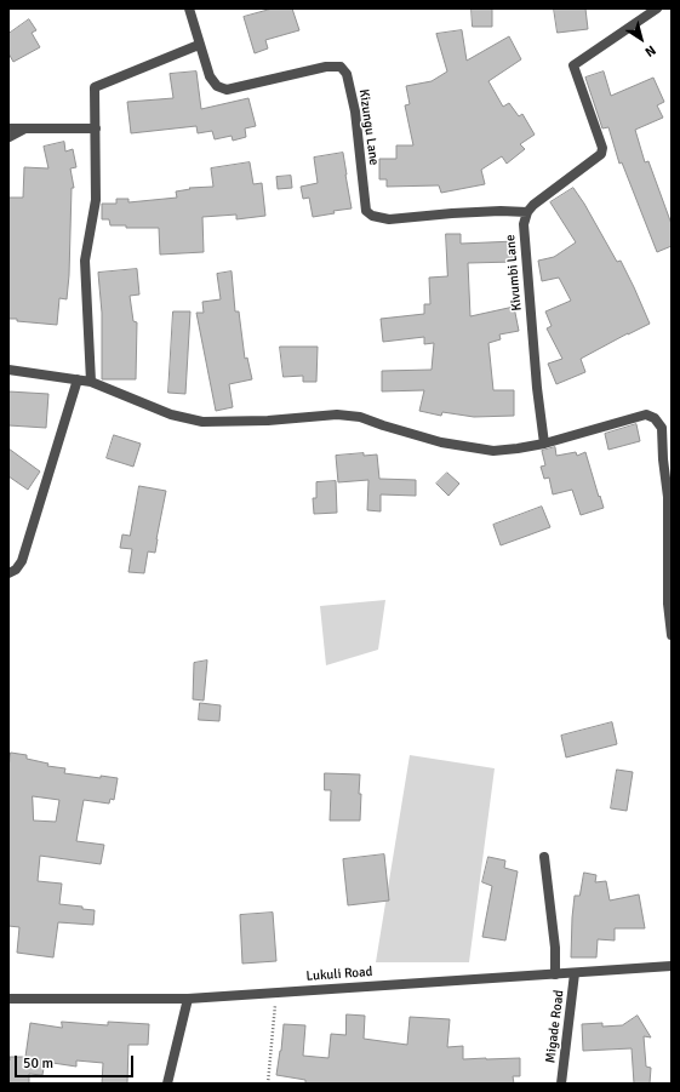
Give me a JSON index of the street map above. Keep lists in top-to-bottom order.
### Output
{
  "streets": {
    "street": [
      "Kizungu Lane",
      "Kivumbi Lane",
      "Lukuli Road",
      "Migade Road"
    ]
  },
  "crossings": [
    ["Kizungu Lane", "Kivumbi Lane"],
    ["Lukuli Road", "Migade Road"]
  ],
  "scale_bar": "50 m",
  "north": "bottom right"
}
